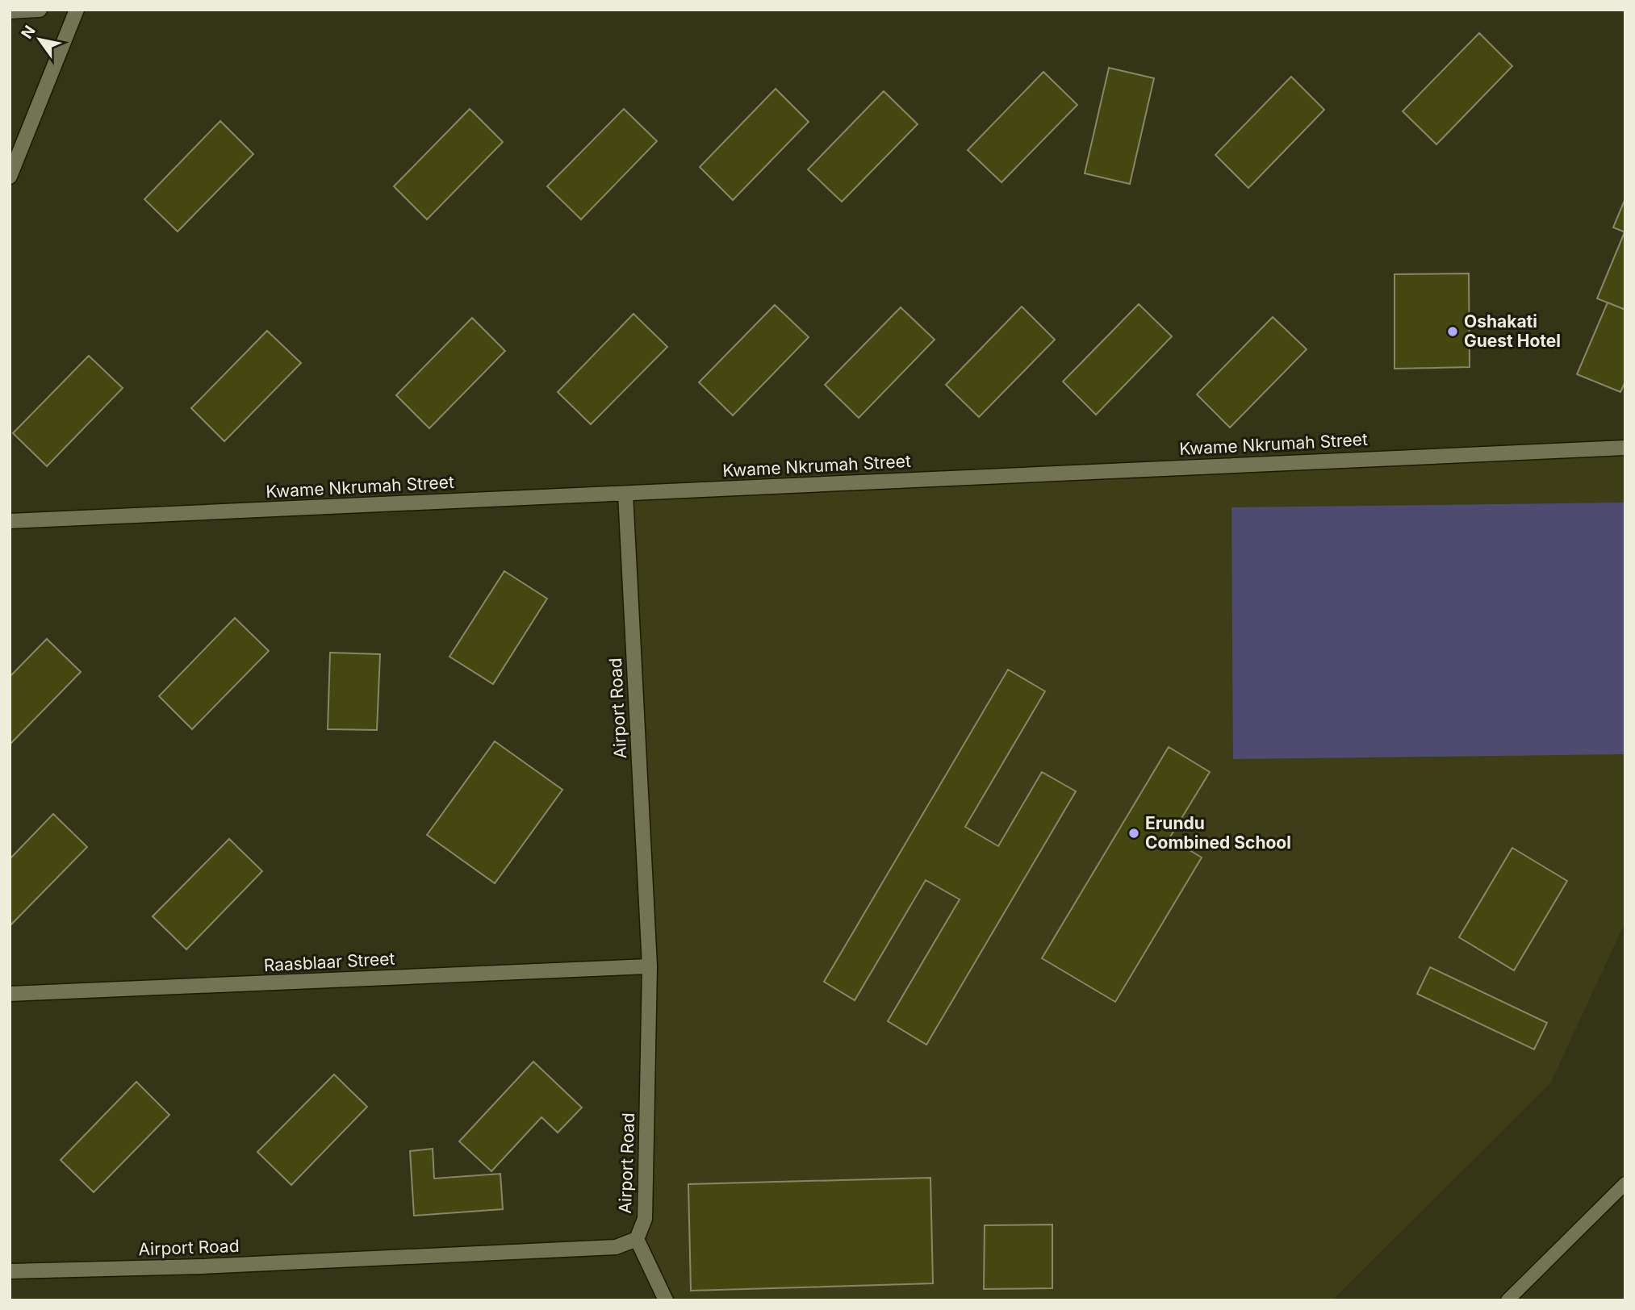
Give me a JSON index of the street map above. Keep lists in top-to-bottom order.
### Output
{
  "streets": {
    "street": ["Kwame Nkrumah Street", "Airport Road", "Raasblaar Street"]
  },
  "crossings": [
    ["Kwame Nkrumah Street", "Airport Road"],
    ["Airport Road", "Raasblaar Street"]
  ],
  "places": ["Oshakati Guest Hotel", "Erundu Combined School"],
  "north": "top left"
}
